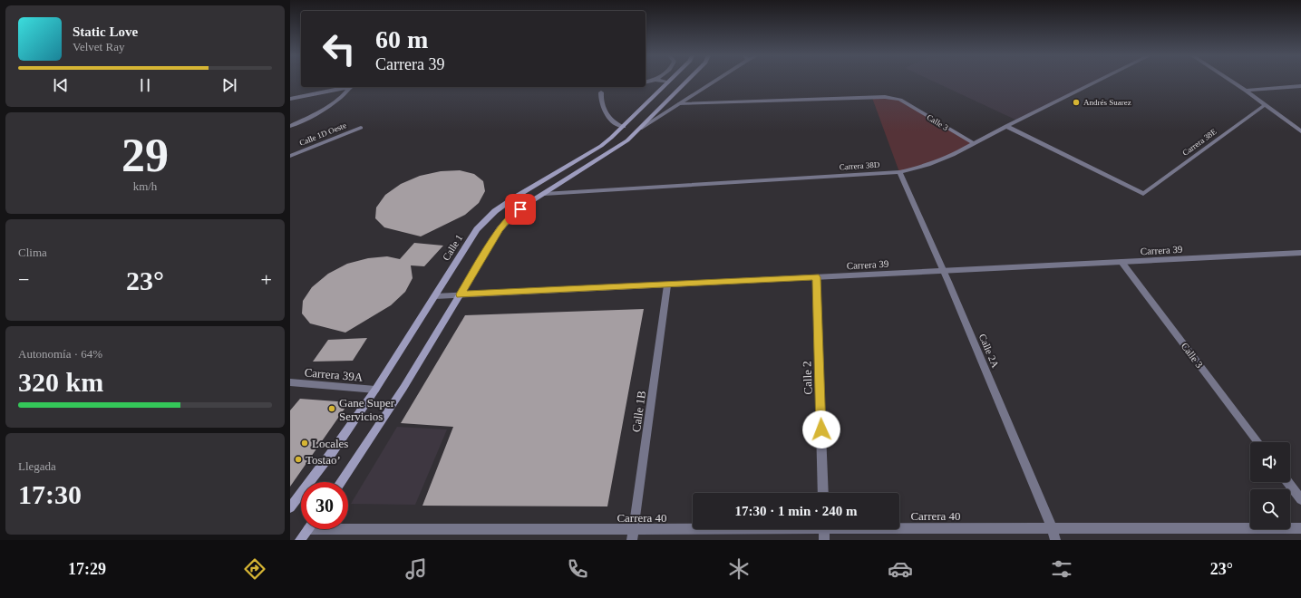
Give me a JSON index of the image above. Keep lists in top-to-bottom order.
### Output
{
  "streets": {
    "main road": ["Calle 1"],
    "street": [
      "Calle 3",
      "Calle 1D Oeste",
      "Carrera 38E",
      "Carrera 38D",
      "Carrera 39",
      "Calle 2A",
      "Carrera 39A",
      "Calle 2",
      "Calle 1B",
      "Carrera 40"
    ]
  },
  "crossings": [
    ["Calle 3", "Carrera 38D"],
    ["Calle 3", "Carrera 39"],
    ["Carrera 38E", "Carrera 38D"],
    ["Carrera 38D", "Calle 2A"],
    ["Calle 1", "Carrera 39"],
    ["Calle 1", "Carrera 39A"],
    ["Carrera 39", "Calle 2A"],
    ["Carrera 39", "Calle 2"],
    ["Carrera 39", "Calle 1B"],
    ["Calle 2A", "Carrera 40"],
    ["Calle 1B", "Carrera 40"]
  ],
  "places": [
    "Andrés Suarez",
    "Gane Super Servicios",
    "Locales",
    "Tostao’"
  ],
  "page": {
    "turn": ["60 m", "Carrera 39"],
    "song": ["Static Love", "Velvet Ray"],
    "tile": [
      ["29", "km/h"],
      "Clima",
      ["Autonomía · 64%", "320 km"],
      ["Llegada", "17:30"]
    ],
    "heat": ["−", "23°", "+"],
    "limit": "30",
    "trip": "17:30 · 1 min · 240 m",
    "tabs": ["17:29", "23°"]
  }
}
